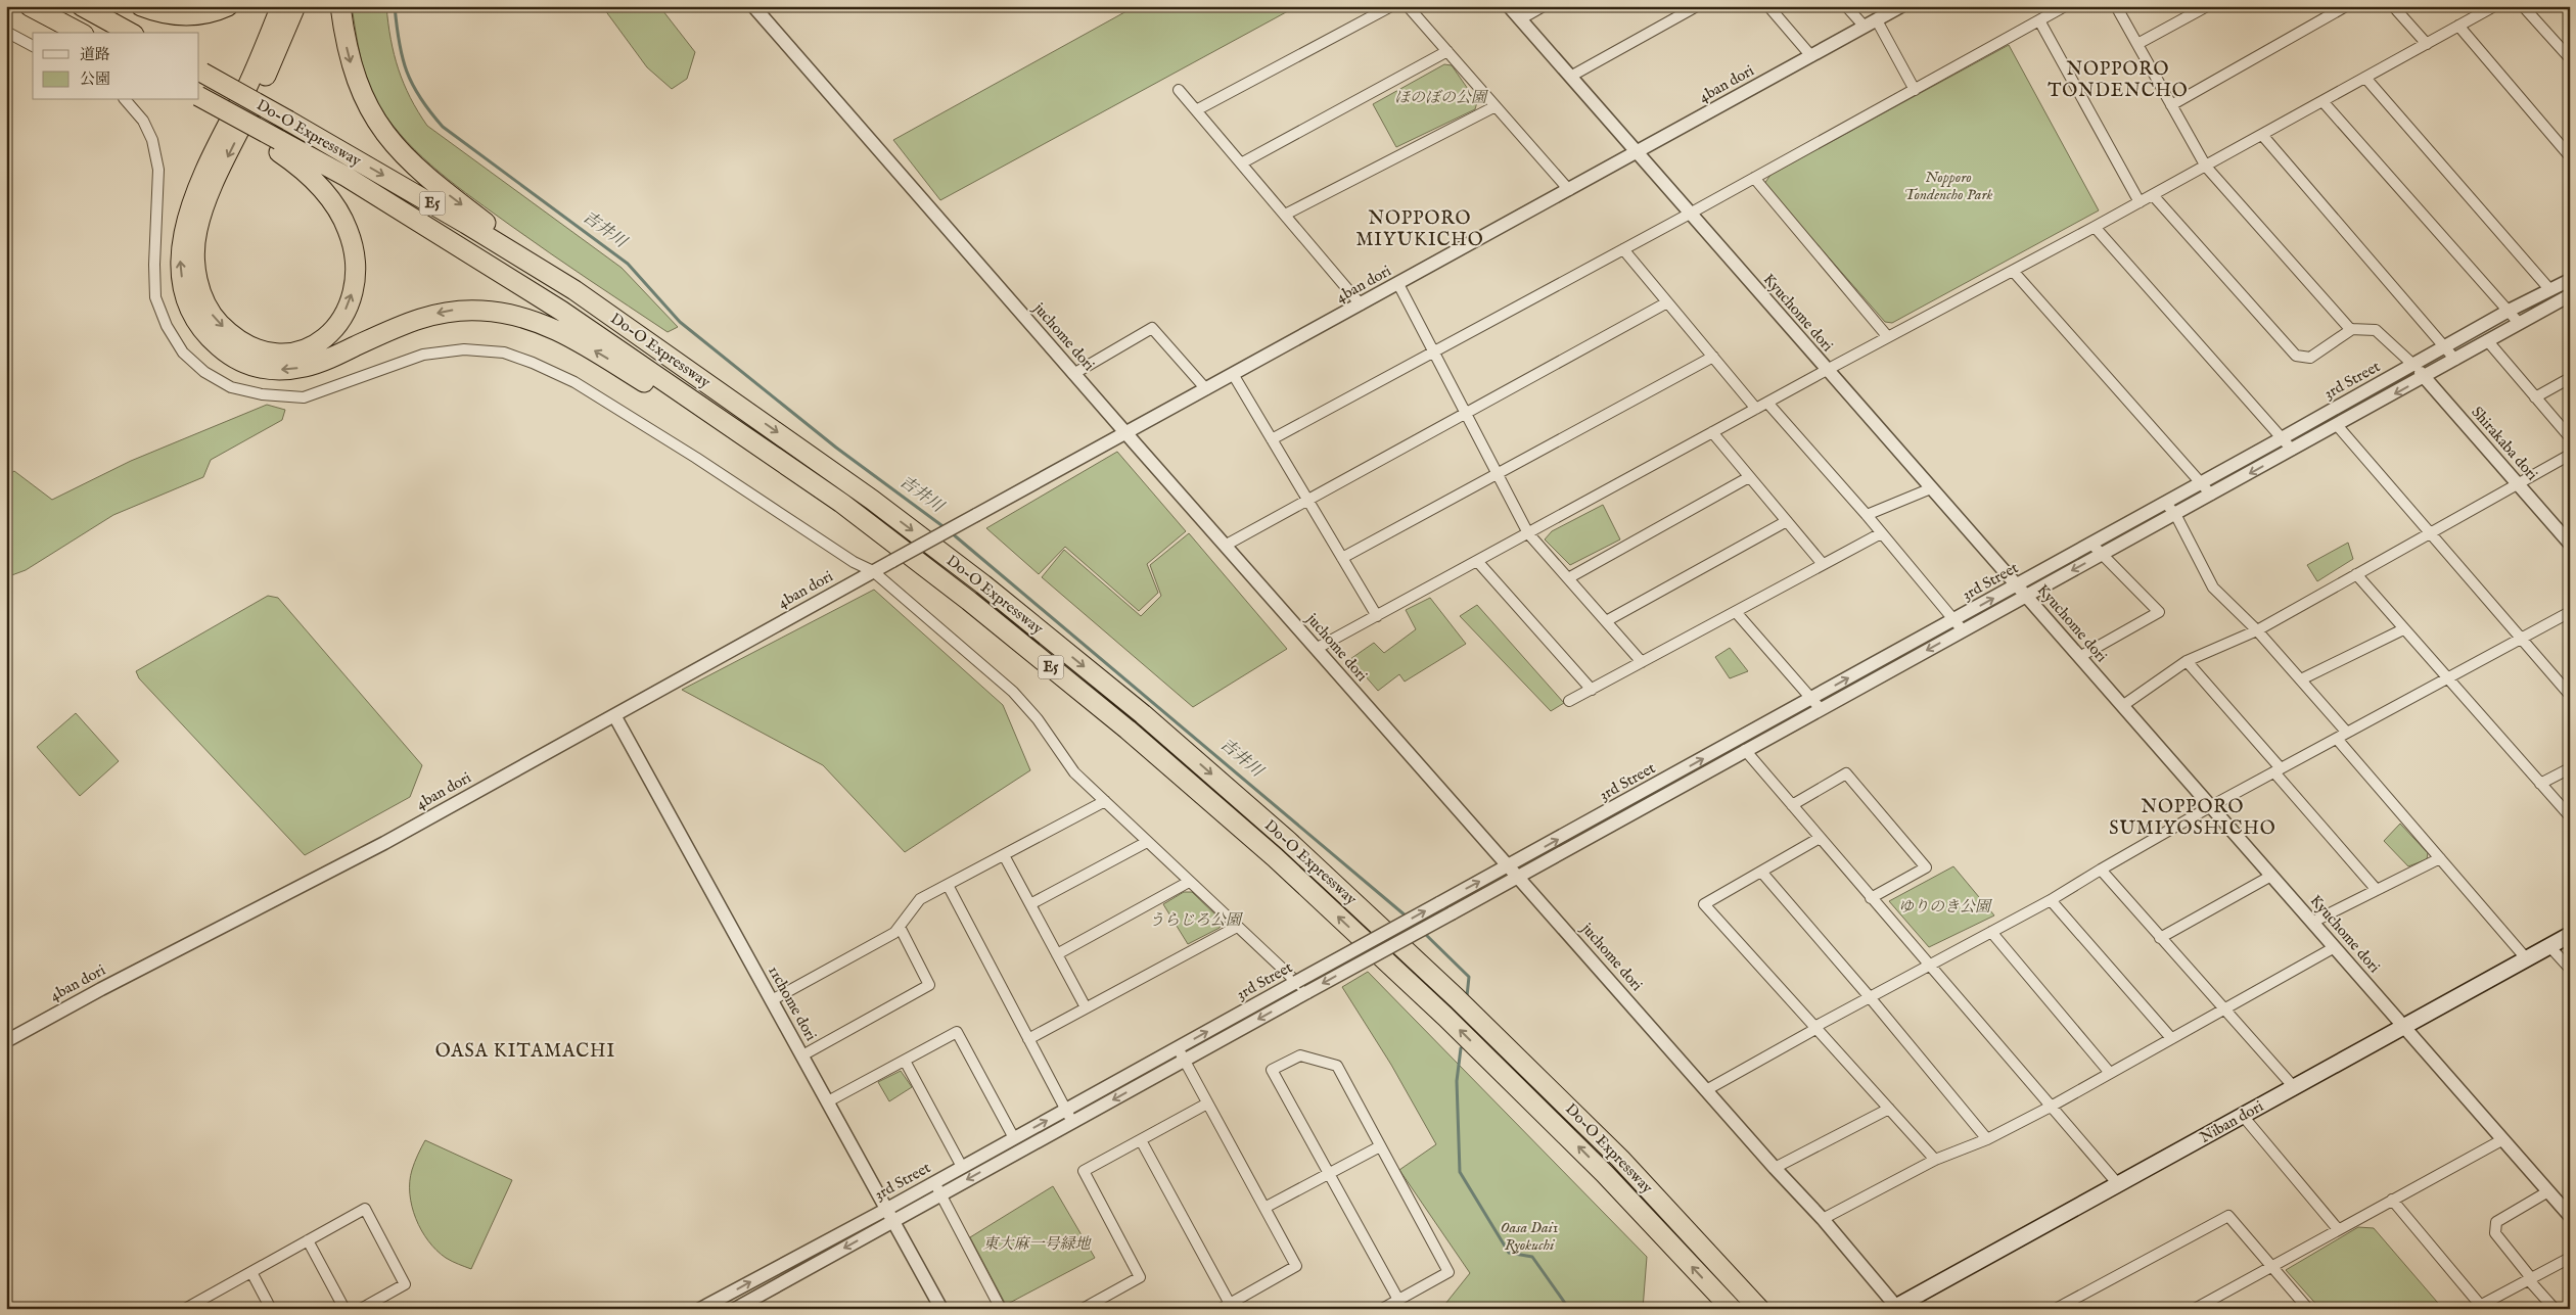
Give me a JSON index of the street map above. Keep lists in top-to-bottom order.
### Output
{
  "streets": {
    "highway": ["Do-O Expressway", "E5"],
    "main road": ["Niban dori"],
    "street": [
      "4ban dori",
      "Kyuchome dori",
      "juchome dori",
      "3rd Street",
      "Shirakaba dori",
      "11chome dori"
    ]
  },
  "crossings": [
    ["4ban dori", "Kyuchome dori"],
    ["4ban dori", "juchome dori"],
    ["4ban dori", "11chome dori"],
    ["Kyuchome dori", "3rd Street"],
    ["Kyuchome dori", "Niban dori"],
    ["juchome dori", "3rd Street"],
    ["juchome dori", "Niban dori"],
    ["3rd Street", "Shirakaba dori"],
    ["3rd Street", "11chome dori"]
  ],
  "districts": [
    "NOPPORO TONDENCHO",
    "NOPPORO MIYUKICHO",
    "NOPPORO SUMIYOSHICHO",
    "OASA KITAMACHI"
  ],
  "water": ["吉井川"],
  "parks": [
    "ほのぼの公園",
    "Nopporo Tondencho Park",
    "ゆりのき公園",
    "うらじろ公園",
    "Oasa Dai1 Ryokuchi",
    "東大麻一号緑地"
  ],
  "legend": ["道路", "公園"]
}
